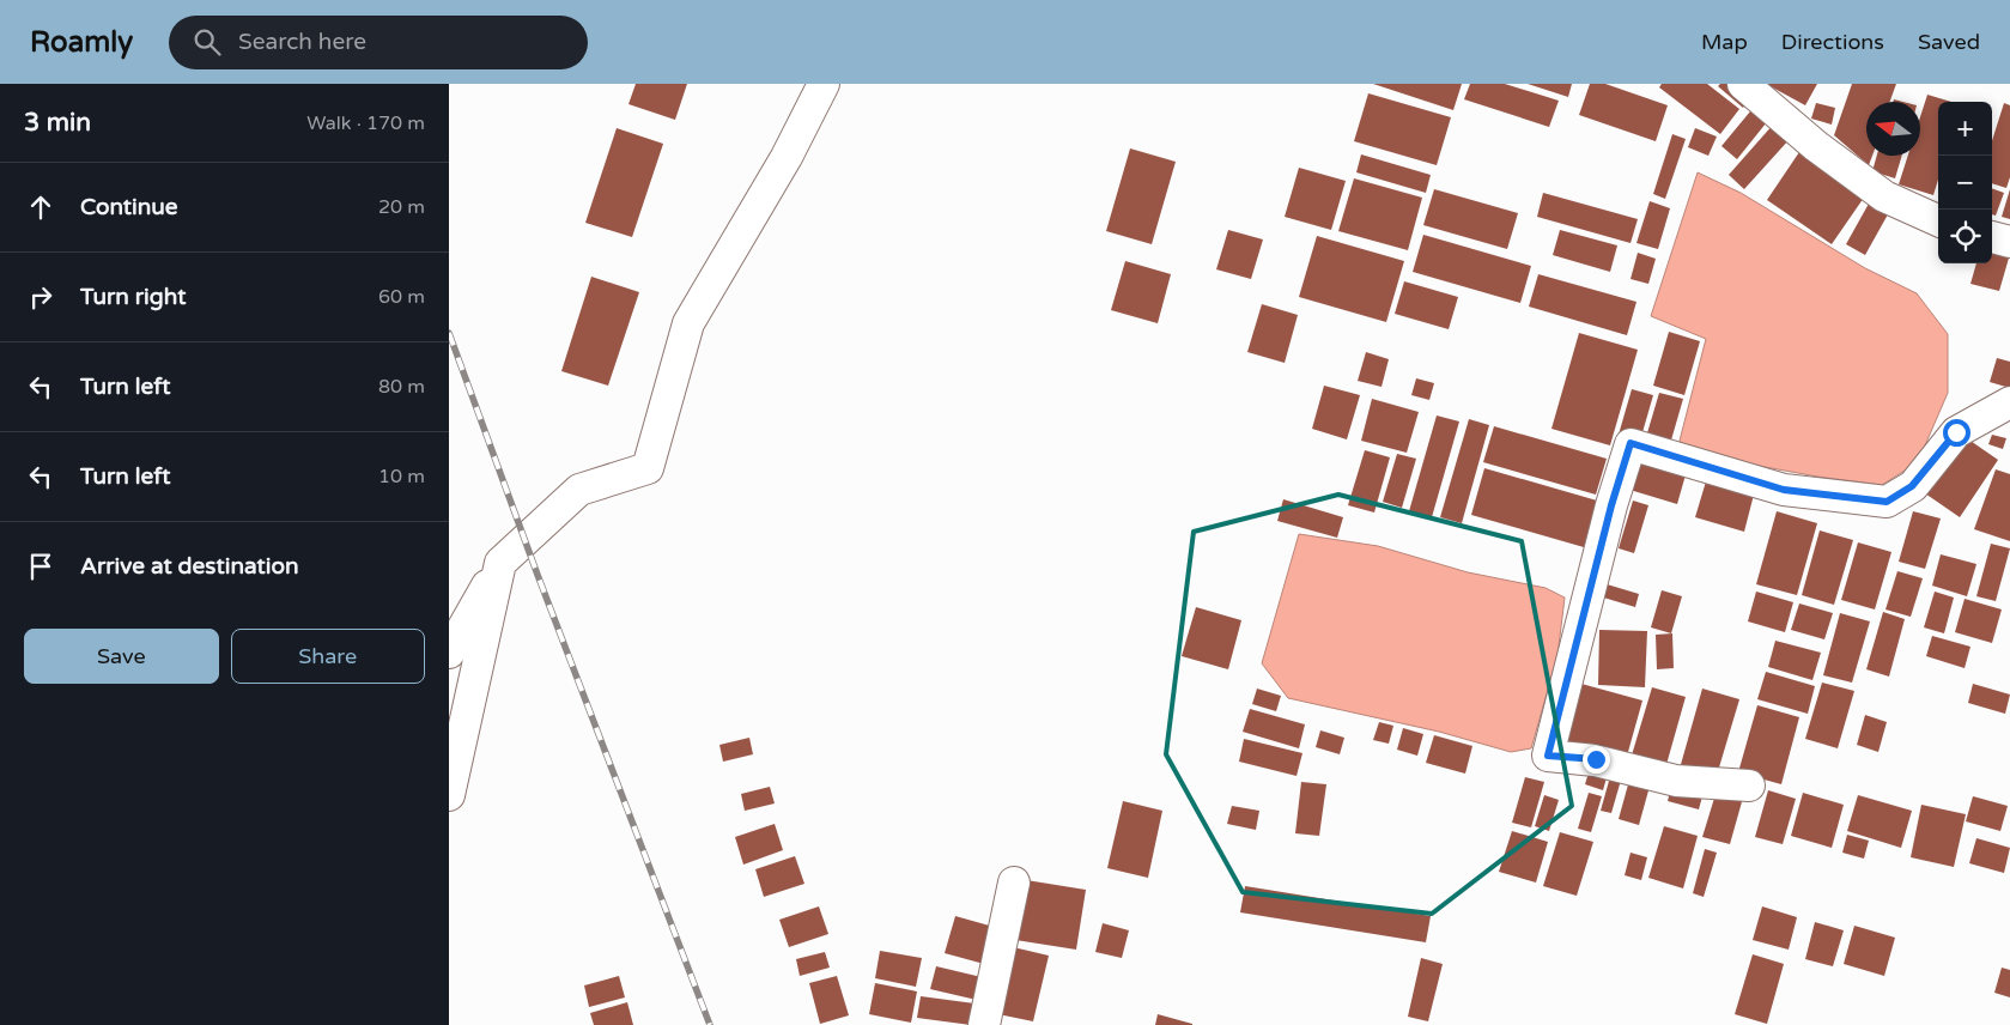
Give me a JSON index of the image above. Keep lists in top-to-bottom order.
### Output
{
  "north": "left",
  "page": {
    "header": "Roamly",
    "search": "Search here",
    "nav": ["Map", "Directions", "Saved"],
    "heading": ["3 min", "Walk · 170 m"],
    "map_buttons": ["+", "−"],
    "list": [
      ["Continue", "20 m"],
      ["Turn right", "60 m"],
      ["Turn left", "80 m"],
      ["Turn left", "10 m"],
      "Arrive at destination"
    ],
    "buttons": ["Save", "Share"]
  }
}
